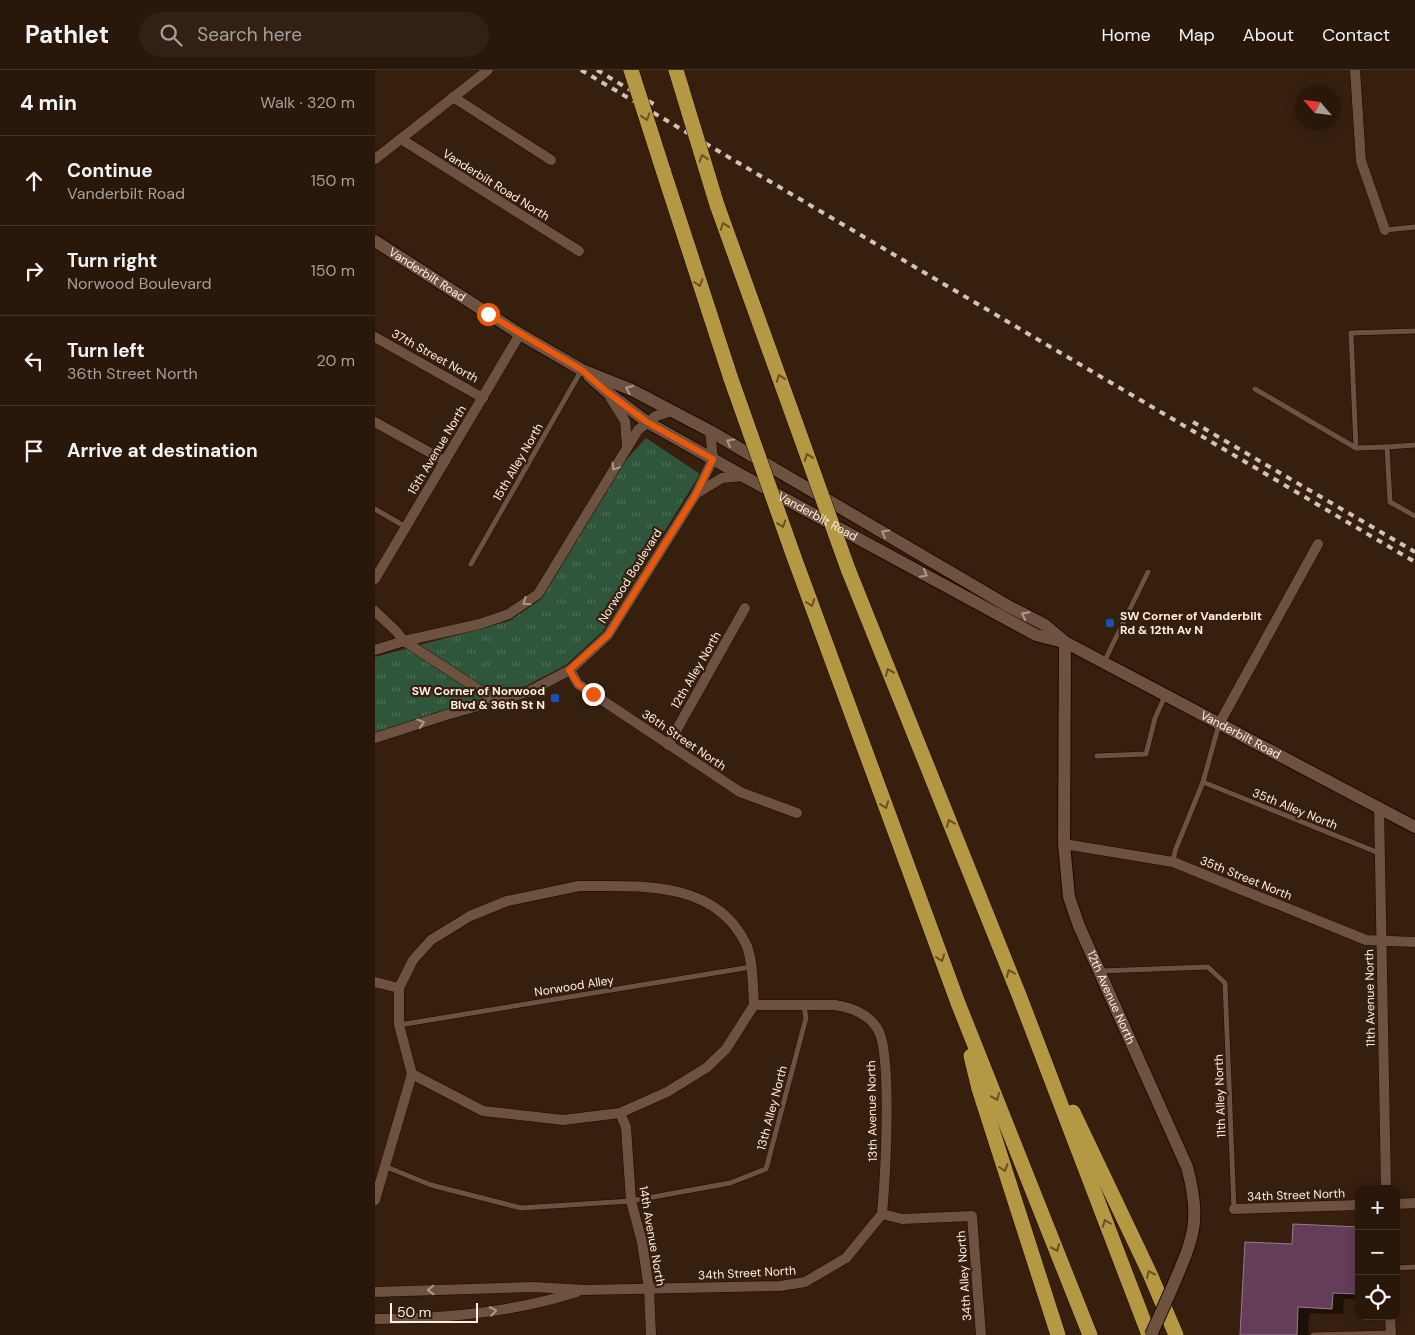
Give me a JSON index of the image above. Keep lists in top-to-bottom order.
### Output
{
  "streets": {
    "street": [
      "Vanderbilt Road North",
      "Vanderbilt Road",
      "37th Street North",
      "15th Avenue North",
      "Norwood Boulevard",
      "12th Alley North",
      "36th Street North",
      "35th Street North",
      "12th Avenue North",
      "11th Avenue North",
      "13th Avenue North",
      "34th Street North",
      "14th Avenue North",
      "34th Alley North"
    ],
    "lane": [
      "15th Alley North",
      "35th Alley North",
      "Norwood Alley",
      "11th Alley North",
      "13th Alley North"
    ]
  },
  "crossings": [
    ["Vanderbilt Road", "15th Avenue North"],
    ["Vanderbilt Road", "15th Alley North"],
    ["Vanderbilt Road", "Norwood Boulevard"],
    ["Vanderbilt Road", "12th Avenue North"],
    ["Vanderbilt Road", "11th Avenue North"],
    ["37th Street North", "15th Avenue North"],
    ["Norwood Boulevard", "36th Street North"],
    ["12th Alley North", "36th Street North"],
    ["35th Alley North", "11th Avenue North"],
    ["35th Street North", "12th Avenue North"],
    ["35th Street North", "11th Avenue North"],
    ["12th Avenue North", "11th Alley North"],
    ["11th Alley North", "34th Street North"],
    ["13th Alley North", "13th Avenue North"],
    ["13th Alley North", "14th Avenue North"],
    ["13th Avenue North", "34th Street North"],
    ["13th Avenue North", "34th Alley North"],
    ["34th Street North", "14th Avenue North"],
    ["34th Street North", "34th Alley North"]
  ],
  "places": {
    "transit": ["SW Corner of Vanderbilt Rd & 12th Av N", "SW Corner of Norwood Blvd & 36th St N"]
  },
  "scale_bar": "50 m",
  "north": "top left",
  "page": {
    "header": "Pathlet",
    "search": "Search here",
    "nav": [
      "Home",
      "Map",
      "About",
      "Contact"
    ],
    "heading": ["4 min", "Walk · 320 m"],
    "list": [
      ["Continue", "Vanderbilt Road", "150 m"],
      ["Turn right", "Norwood Boulevard", "150 m"],
      ["Turn left", "36th Street North", "20 m"],
      "Arrive at destination"
    ],
    "map_buttons": ["+", "−"],
    "scale": "50 m"
  }
}
